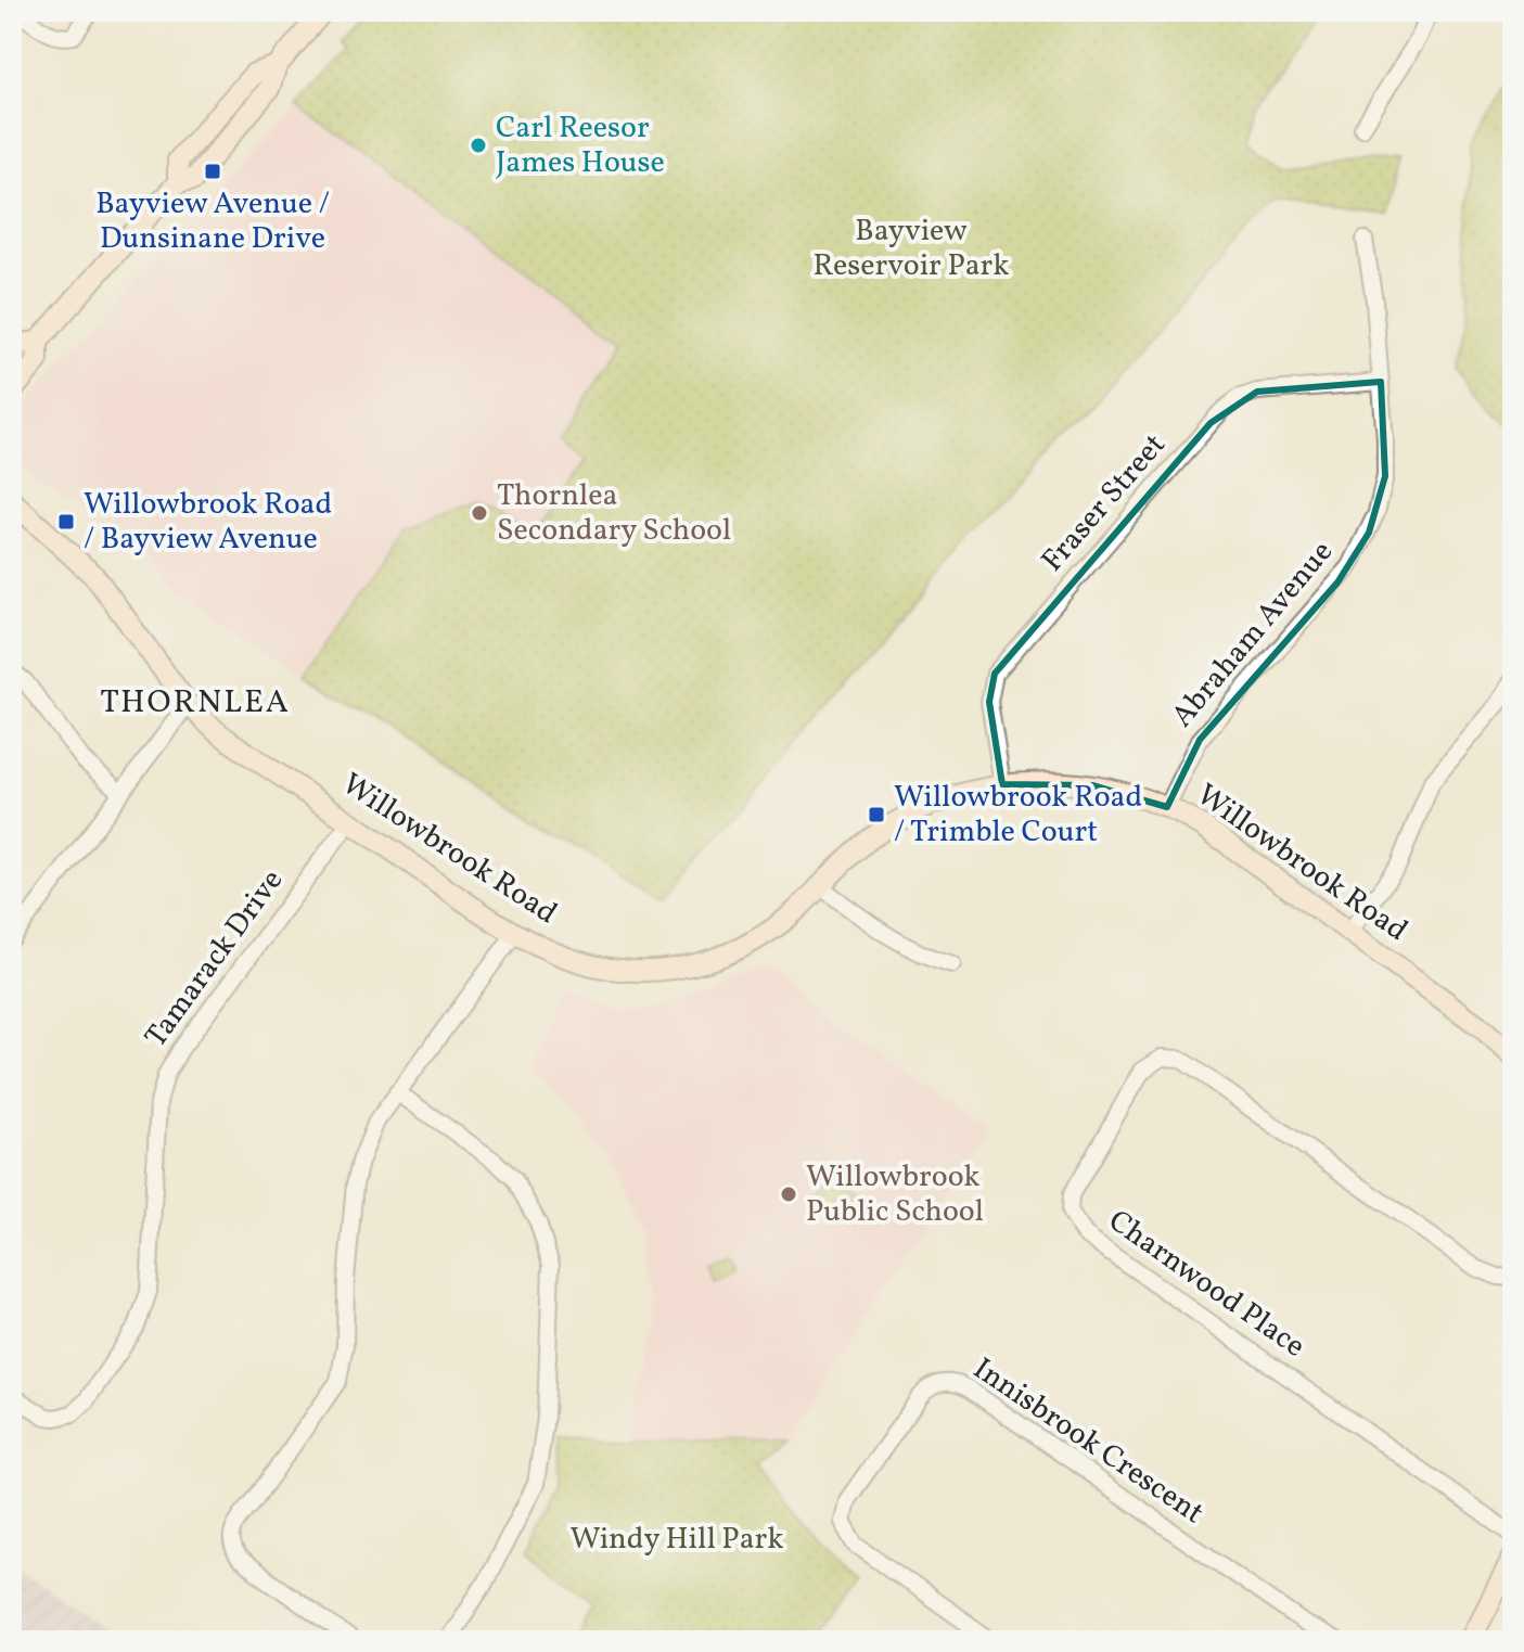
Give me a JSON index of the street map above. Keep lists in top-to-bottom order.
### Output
{
  "streets": {
    "street": [
      "Fraser Street",
      "Abraham Avenue",
      "Willowbrook Road",
      "Tamarack Drive",
      "Charnwood Place",
      "Innisbrook Crescent"
    ]
  },
  "crossings": [
    ["Fraser Street", "Abraham Avenue"],
    ["Fraser Street", "Willowbrook Road"],
    ["Abraham Avenue", "Willowbrook Road"],
    ["Willowbrook Road", "Tamarack Drive"]
  ],
  "districts": ["THORNLEA"],
  "parks": ["Bayview Reservoir Park", "Windy Hill Park"],
  "places": {
    "other": ["Carl Reesor James House", "Thornlea Secondary School", "Willowbrook Public School"],
    "transit": ["Bayview Avenue / Dunsinane Drive", "Willowbrook Road / Bayview Avenue", "Willowbrook Road / Trimble Court"]
  }
}
